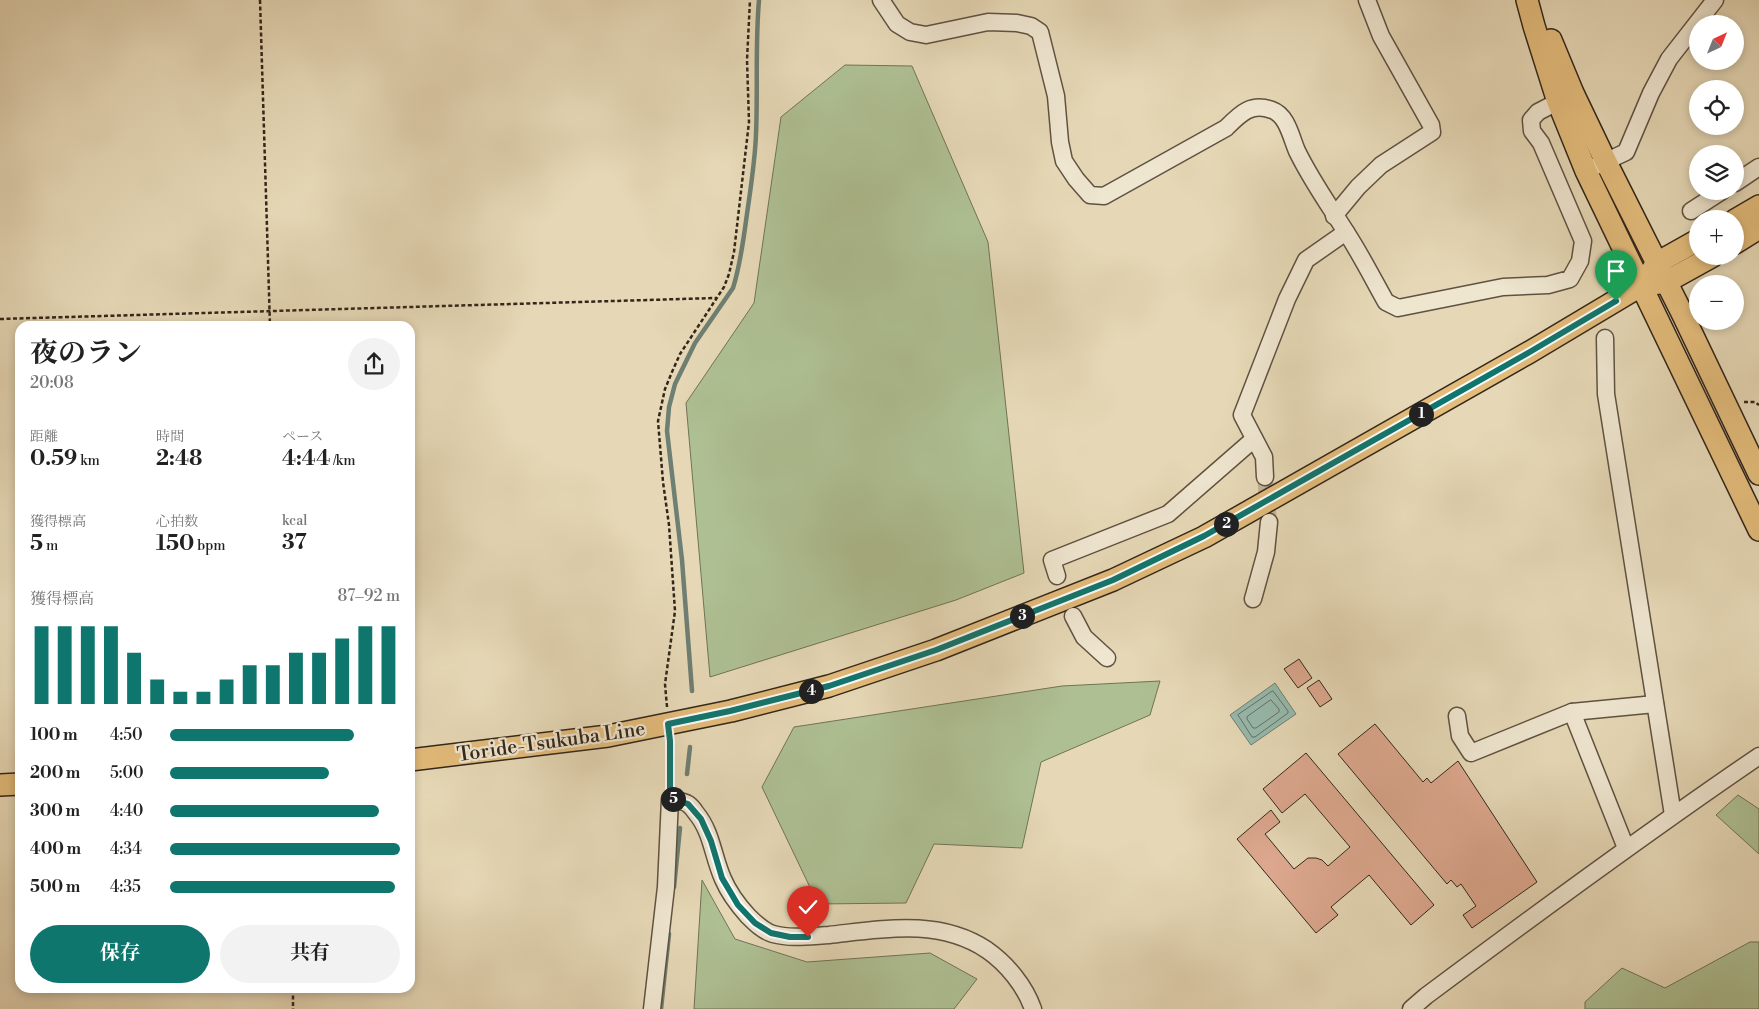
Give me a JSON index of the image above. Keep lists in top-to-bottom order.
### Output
{
  "streets": {
    "main road": ["Toride-Tsukuba Line"]
  },
  "north": "top right",
  "page": {
    "map_buttons": ["+", "−"],
    "heading": ["夜のラン", "20:08"],
    "pins": [
      "1",
      "2",
      "3",
      "4",
      "5"
    ],
    "stats": [
      ["距離", "0.59 km"],
      ["時間", "2:48"],
      ["ペース", "4:44 /km"],
      ["獲得標高", "5 m"],
      ["心拍数", "150 bpm"],
      ["kcal", "37"]
    ],
    "chart": ["獲得標高", "87–92 m"],
    "list": [
      {
        "name": "100 m",
        "note": "4:50"
      },
      {
        "name": "200 m",
        "note": "5:00"
      },
      {
        "name": "300 m",
        "note": "4:40"
      },
      {
        "name": "400 m",
        "note": "4:34"
      },
      {
        "name": "500 m",
        "note": "4:35"
      }
    ],
    "buttons": ["保存", "共有"]
  }
}
